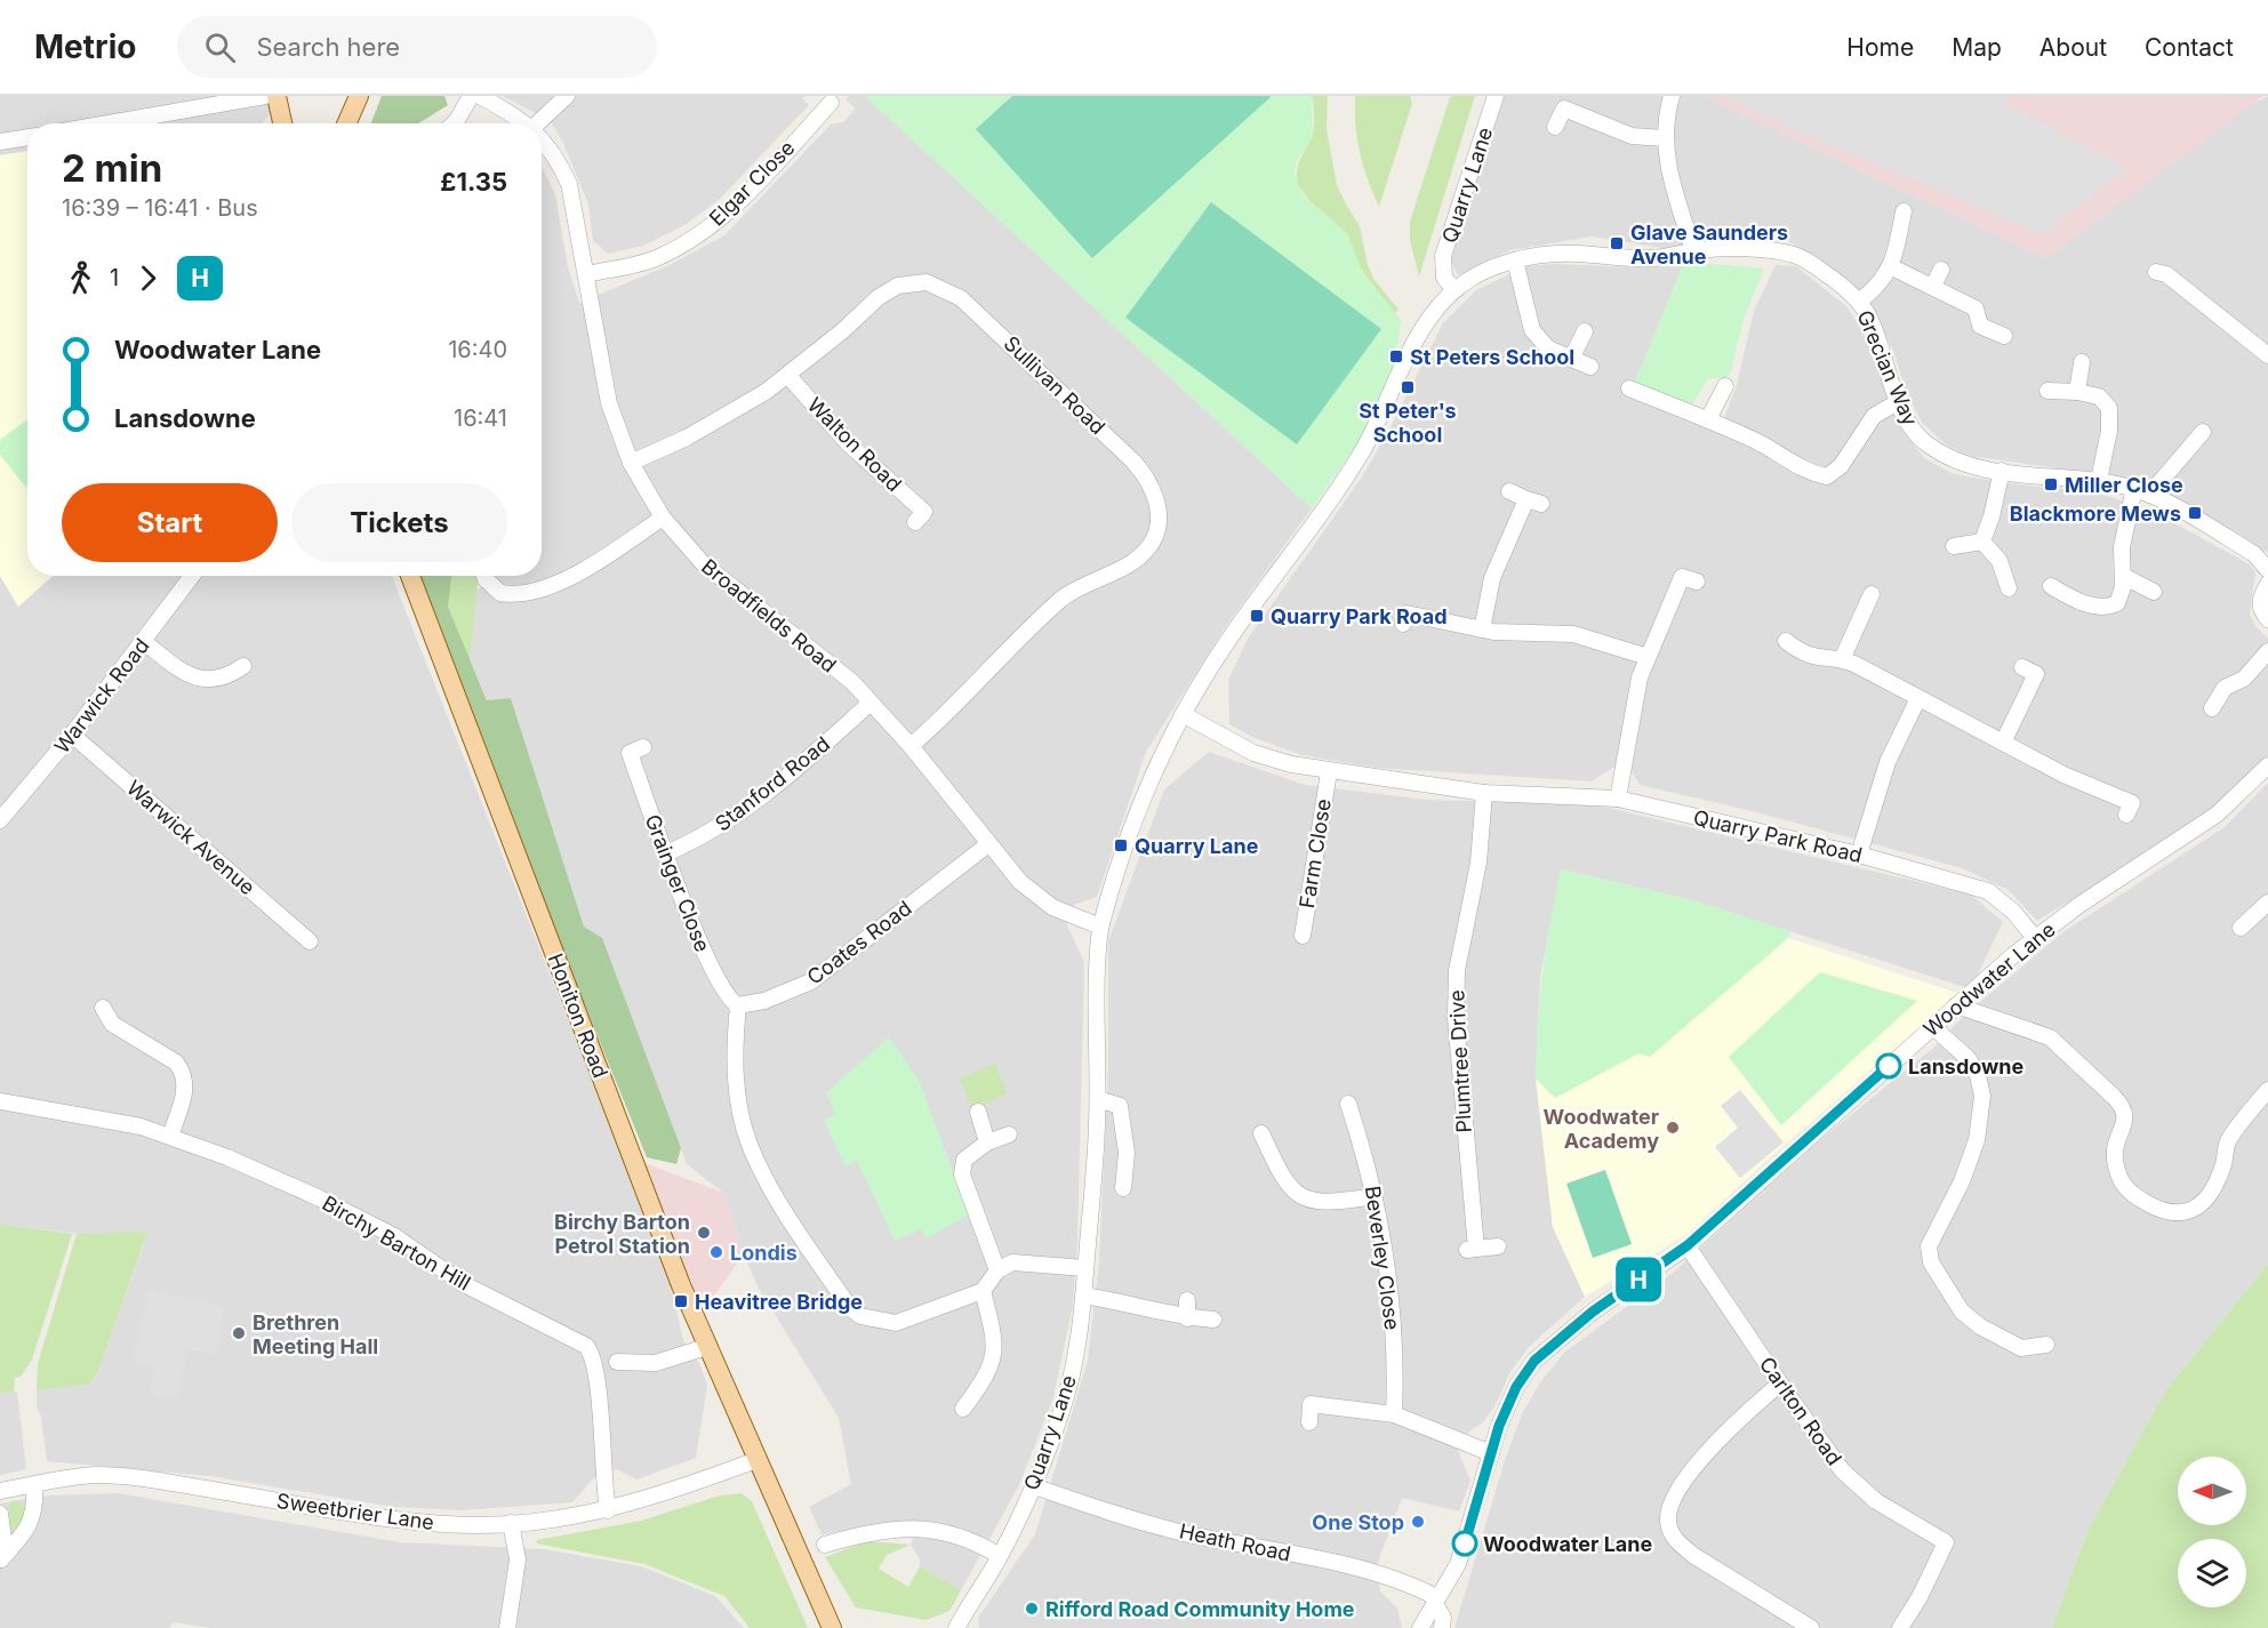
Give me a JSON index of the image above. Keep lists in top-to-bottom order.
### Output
{
  "streets": {
    "main road": ["Honiton Road"],
    "street": [
      "Elgar Close",
      "Quarry Lane",
      "Grecian Way",
      "Sullivan Road",
      "Walton Road",
      "Broadfields Road",
      "Warwick Road",
      "Stanford Road",
      "Quarry Park Road",
      "Warwick Avenue",
      "Farm Close",
      "Grainger Close",
      "Coates Road",
      "Woodwater Lane",
      "Plumtree Drive",
      "Birchy Barton Hill",
      "Beverley Close",
      "Carlton Road",
      "Sweetbrier Lane",
      "Heath Road"
    ]
  },
  "crossings": [
    ["Elgar Close", "Broadfields Road"],
    ["Quarry Lane", "Grecian Way"],
    ["Quarry Lane", "Broadfields Road"],
    ["Quarry Lane", "Quarry Park Road"],
    ["Quarry Lane", "Heath Road"],
    ["Sullivan Road", "Walton Road"],
    ["Sullivan Road", "Broadfields Road"],
    ["Broadfields Road", "Stanford Road"],
    ["Broadfields Road", "Coates Road"],
    ["Warwick Road", "Warwick Avenue"],
    ["Stanford Road", "Grainger Close"],
    ["Quarry Park Road", "Farm Close"],
    ["Quarry Park Road", "Woodwater Lane"],
    ["Quarry Park Road", "Plumtree Drive"],
    ["Grainger Close", "Coates Road"],
    ["Woodwater Lane", "Carlton Road"],
    ["Woodwater Lane", "Heath Road"],
    ["Honiton Road", "Sweetbrier Lane"],
    ["Birchy Barton Hill", "Sweetbrier Lane"]
  ],
  "places": {
    "transit": [
      "Glave Saunders Avenue",
      "St Peters School",
      "St Peter's School",
      "Miller Close",
      "Blackmore Mews",
      "Quarry Park Road",
      "Quarry Lane",
      "Heavitree Bridge"
    ],
    "other": [
      "Lansdowne",
      "Woodwater Academy",
      "Birchy Barton Petrol Station",
      "Londis",
      "Brethren Meeting Hall",
      "One Stop",
      "Woodwater Lane",
      "Rifford Road Community Home"
    ]
  },
  "lines": ["bus line H"],
  "north": "left",
  "page": {
    "header": "Metrio",
    "search": "Search here",
    "nav": [
      "Home",
      "Map",
      "About",
      "Contact"
    ],
    "on_map": "H",
    "heading": ["2 min", "16:39 – 16:41 · Bus", "£1.35"],
    "legs": ["1", "H"],
    "list": [
      {
        "name": "Woodwater Lane",
        "value": "16:40"
      },
      {
        "name": "Lansdowne",
        "value": "16:41"
      }
    ],
    "buttons": ["Start", "Tickets"]
  }
}
